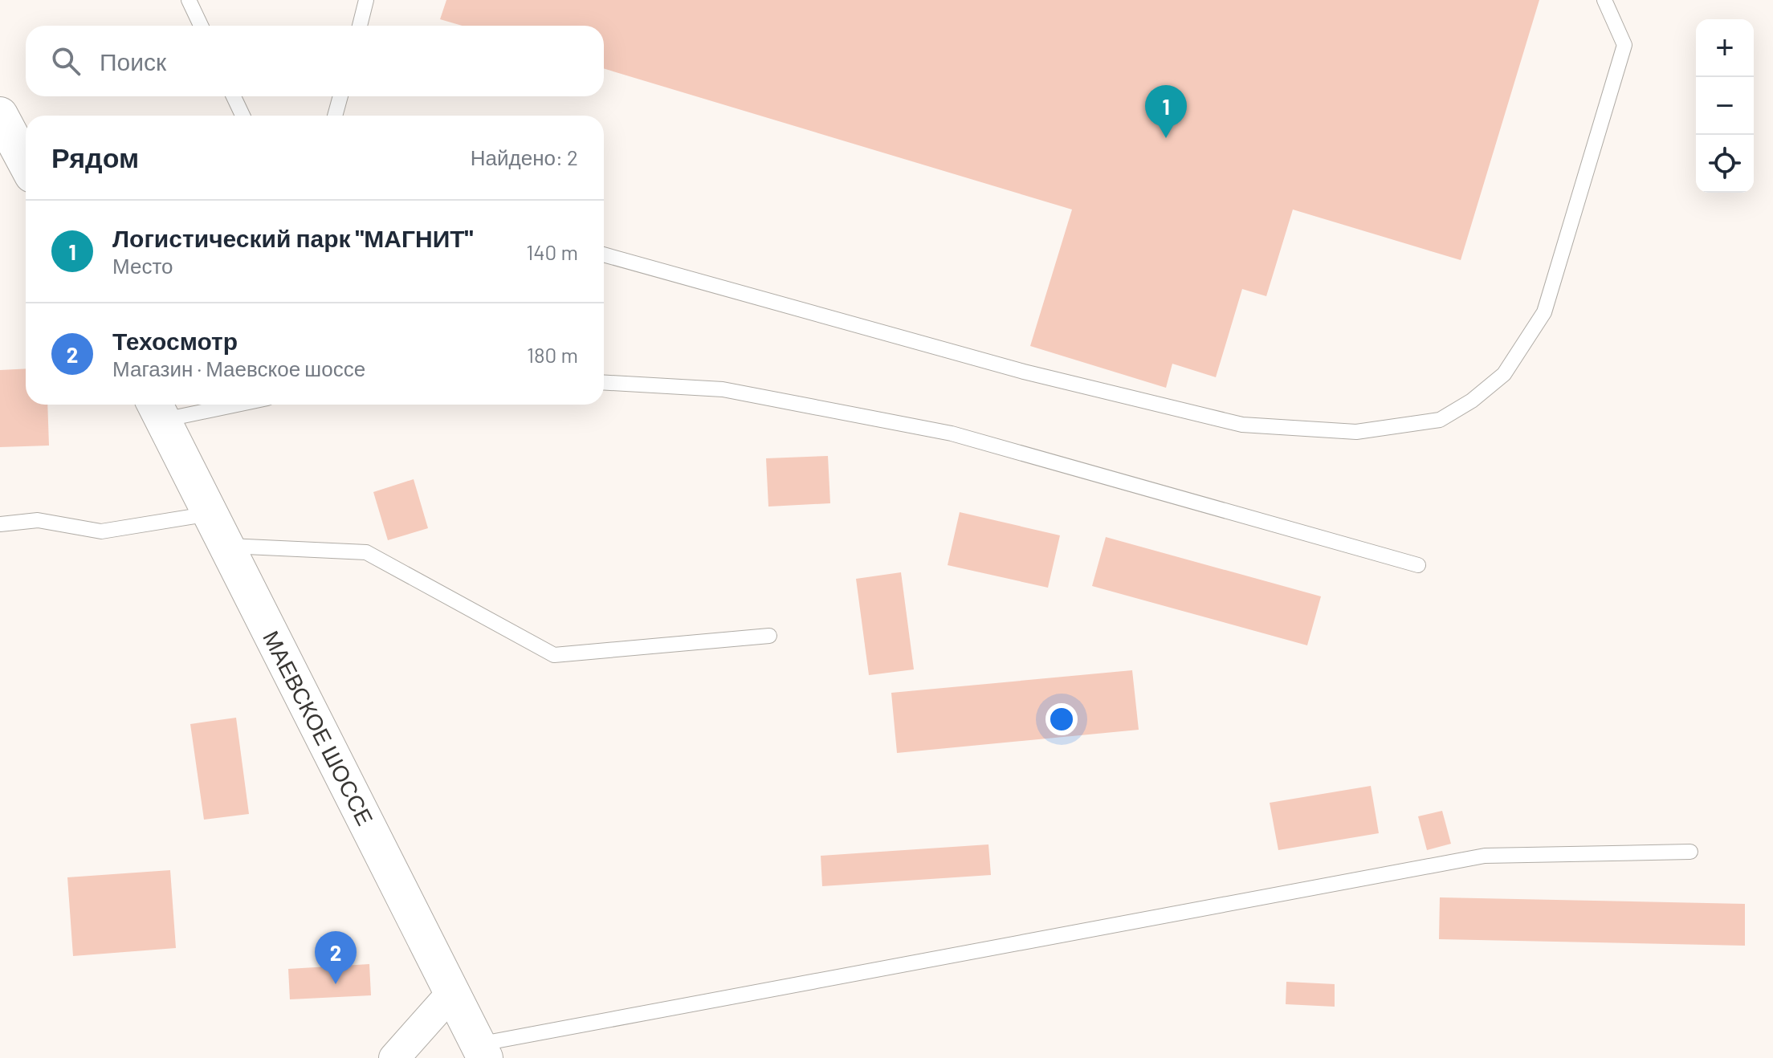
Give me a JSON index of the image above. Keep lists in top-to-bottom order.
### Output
{
  "streets": {
    "street": ["МАЕВСКОЕ ШОССЕ"]
  },
  "page": {
    "map_buttons": ["+", "−"],
    "search": "Поиск",
    "pins": ["1", "2"],
    "heading": ["Рядом", "Найдено: 2"],
    "list": [
      {
        "mark": "1",
        "name": "Логистический парк \"МАГНИТ\"",
        "note": "Место",
        "value": "140 m"
      },
      {
        "mark": "2",
        "name": "Техосмотр",
        "note": "Магазин · Маевское шоссе",
        "value": "180 m"
      }
    ]
  }
}
